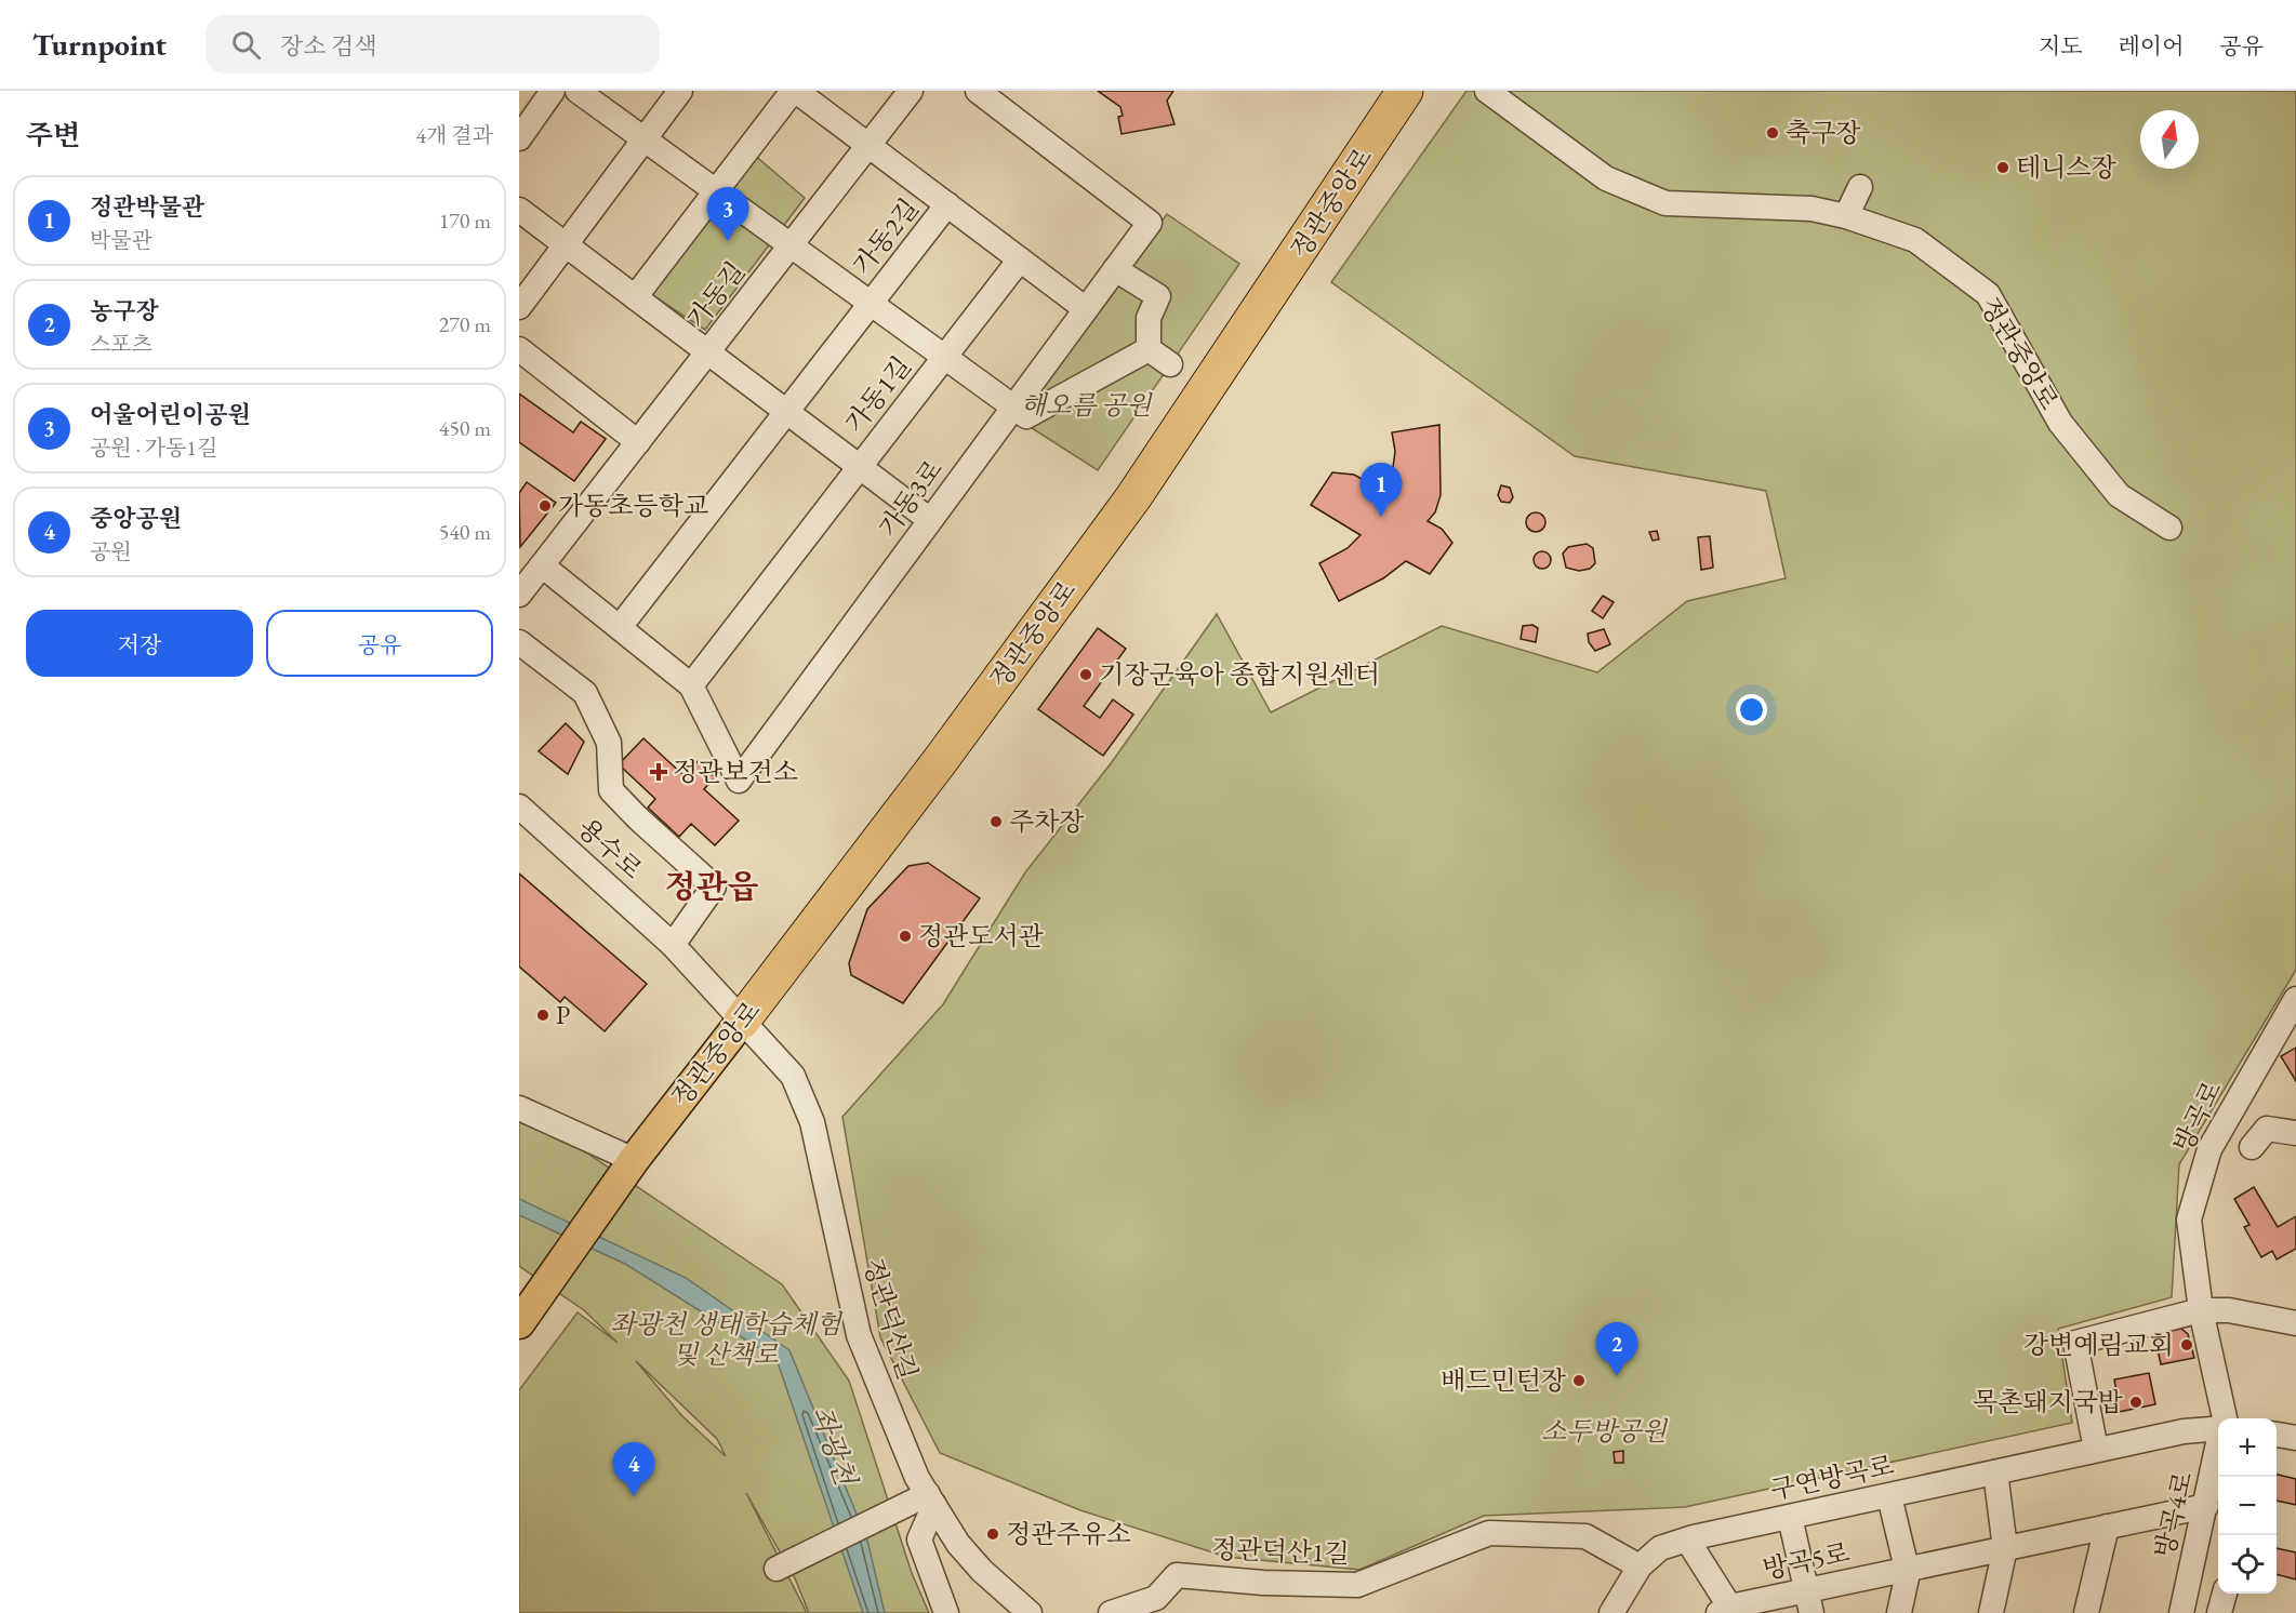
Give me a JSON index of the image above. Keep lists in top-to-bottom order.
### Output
{
  "streets": {
    "highway": ["정관중앙로"],
    "street": [
      "가동2길",
      "가동길",
      "가동1길",
      "가동3로",
      "용수로",
      "방곡로",
      "정관덕산길",
      "구연방곡로",
      "방곡4로",
      "정관덕산1길",
      "방곡5로"
    ]
  },
  "crossings": [
    ["정관중앙로", "용수로"],
    ["정관중앙로", "정관덕산길"],
    ["가동2길", "가동길"],
    ["가동2길", "가동3로"],
    ["가동길", "가동1길"],
    ["가동1길", "가동3로"],
    ["용수로", "정관덕산길"],
    ["구연방곡로", "정관덕산1길"],
    ["방곡4로", "방곡5로"]
  ],
  "districts": ["정관읍"],
  "water": ["좌광천"],
  "parks": ["해오름 공원", "좌광천 생태학습체험 및 산책로", "소두방공원"],
  "places": {
    "other": [
      "축구장",
      "테니스장",
      "가동초등학교",
      "기장군육아 종합지원센터",
      "주차장",
      "정관도서관",
      "P",
      "강변예림교회",
      "배드민턴장",
      "목촌돼지국밥",
      "정관주유소"
    ],
    "health": ["정관보건소"]
  },
  "north": "top",
  "page": {
    "header": "Turnpoint",
    "search": "장소 검색",
    "nav": ["지도", "레이어", "공유"],
    "heading": ["주변", "4개 결과"],
    "list": [
      {
        "mark": "1",
        "name": "정관박물관",
        "note": "박물관",
        "value": "170 m"
      },
      {
        "mark": "2",
        "name": "농구장",
        "note": "스포츠",
        "value": "270 m"
      },
      {
        "mark": "3",
        "name": "어울어린이공원",
        "note": "공원 · 가동1길",
        "value": "450 m"
      },
      {
        "mark": "4",
        "name": "중앙공원",
        "note": "공원",
        "value": "540 m"
      }
    ],
    "pins": [
      "3",
      "1",
      "2",
      "4"
    ],
    "buttons": ["저장", "공유"],
    "map_buttons": ["+", "−"]
  }
}
